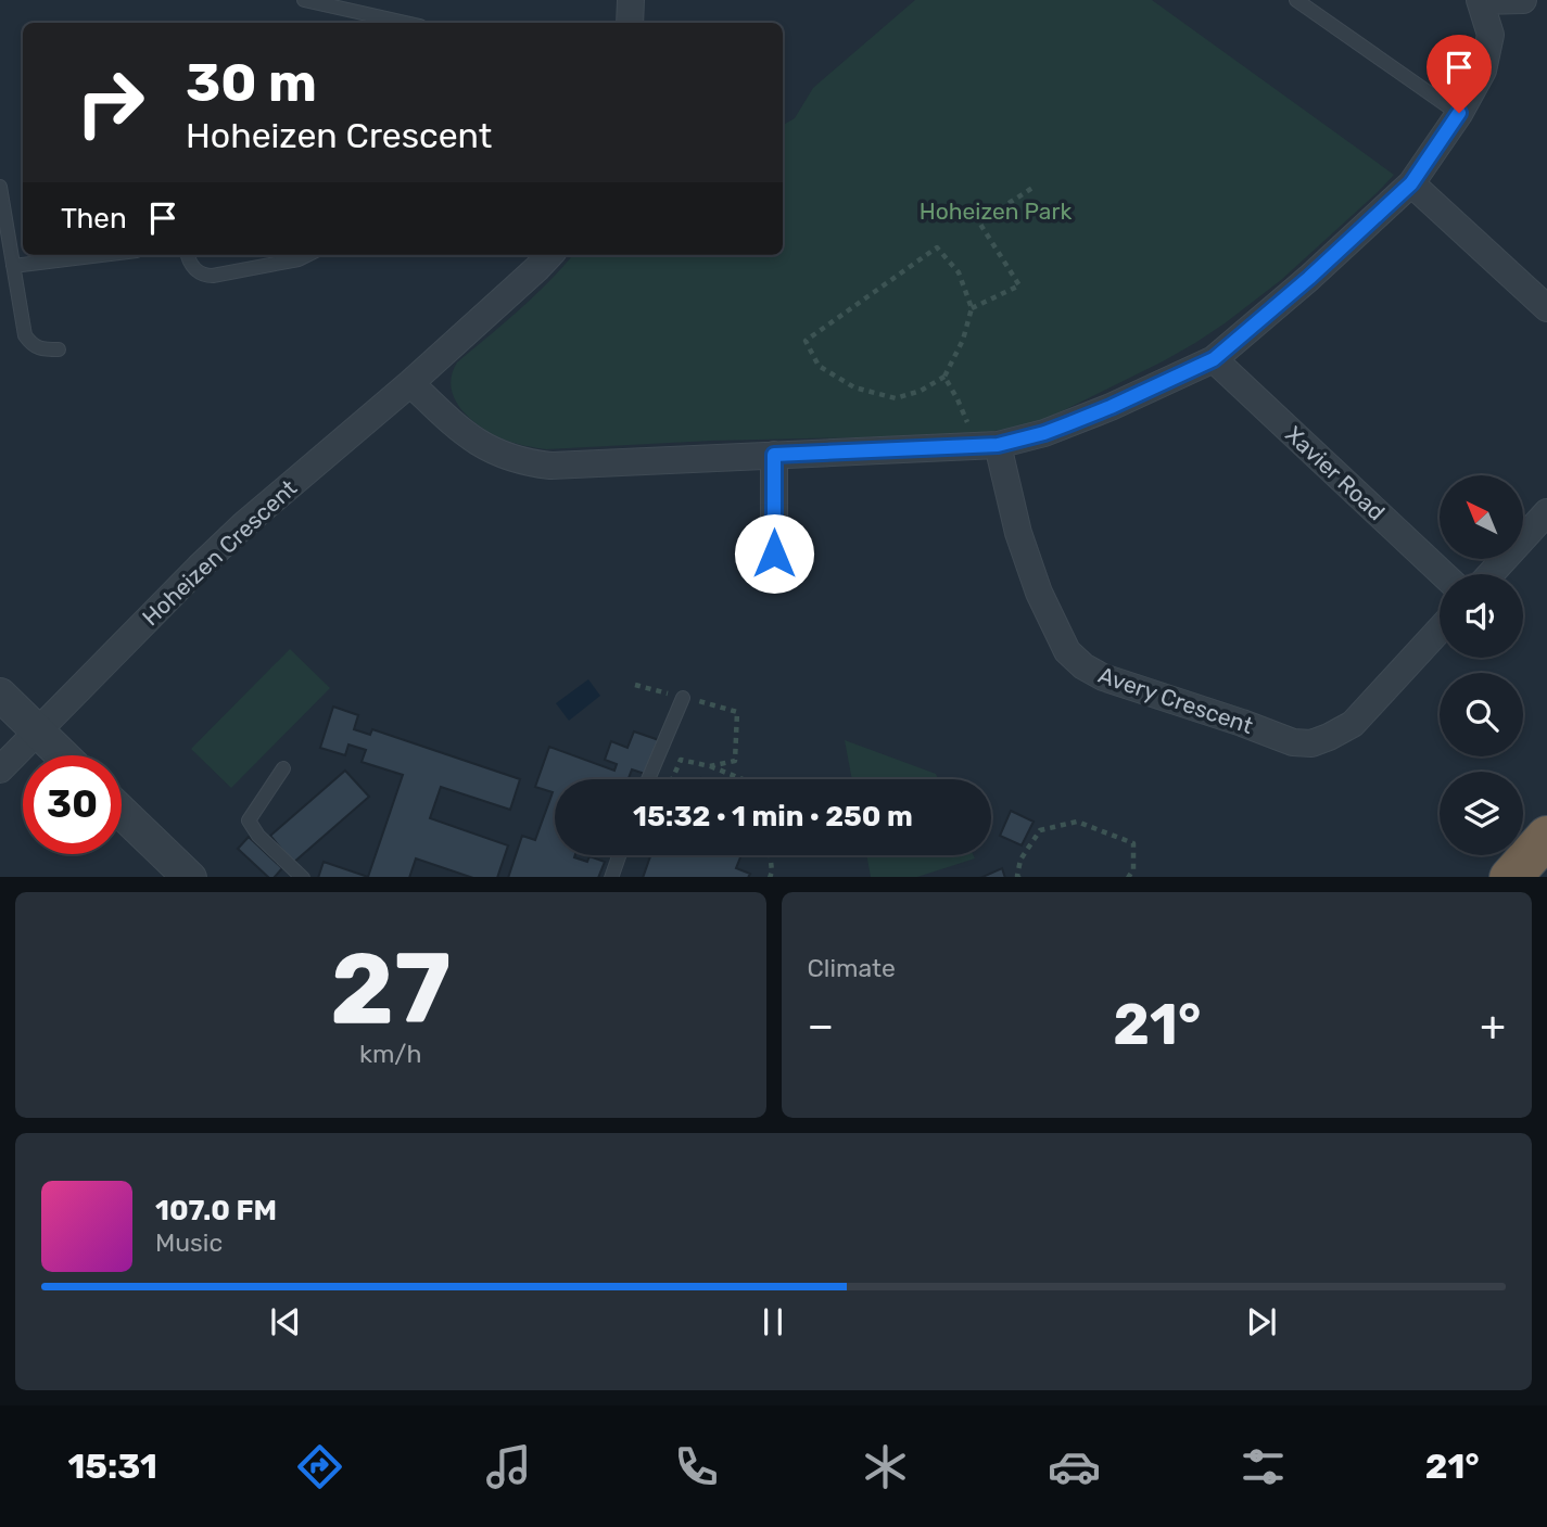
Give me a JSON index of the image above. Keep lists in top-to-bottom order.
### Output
{
  "streets": {
    "street": ["Xavier Road", "Hoheizen Crescent", "Avery Crescent"]
  },
  "parks": ["Hoheizen Park"],
  "north": "top left",
  "page": {
    "turn": ["30 m", "Hoheizen Crescent"],
    "then": "Then",
    "limit": "30",
    "trip": "15:32 · 1 min · 250 m",
    "tile": [
      ["27", "km/h"],
      "Climate"
    ],
    "heat": ["−", "21°", "+"],
    "song": ["107.0 FM", "Music"],
    "tabs": ["15:31", "21°"]
  }
}
